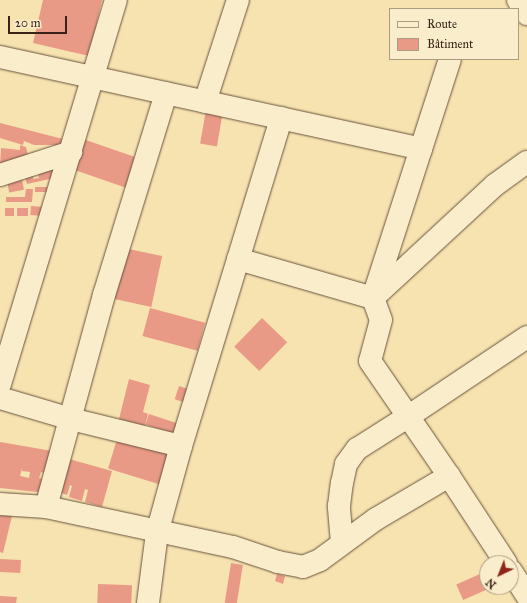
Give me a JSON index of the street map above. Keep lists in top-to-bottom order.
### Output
{
  "legend": ["Route", "Bâtiment"],
  "scale_bar": "20 m",
  "north": "bottom left"
}
